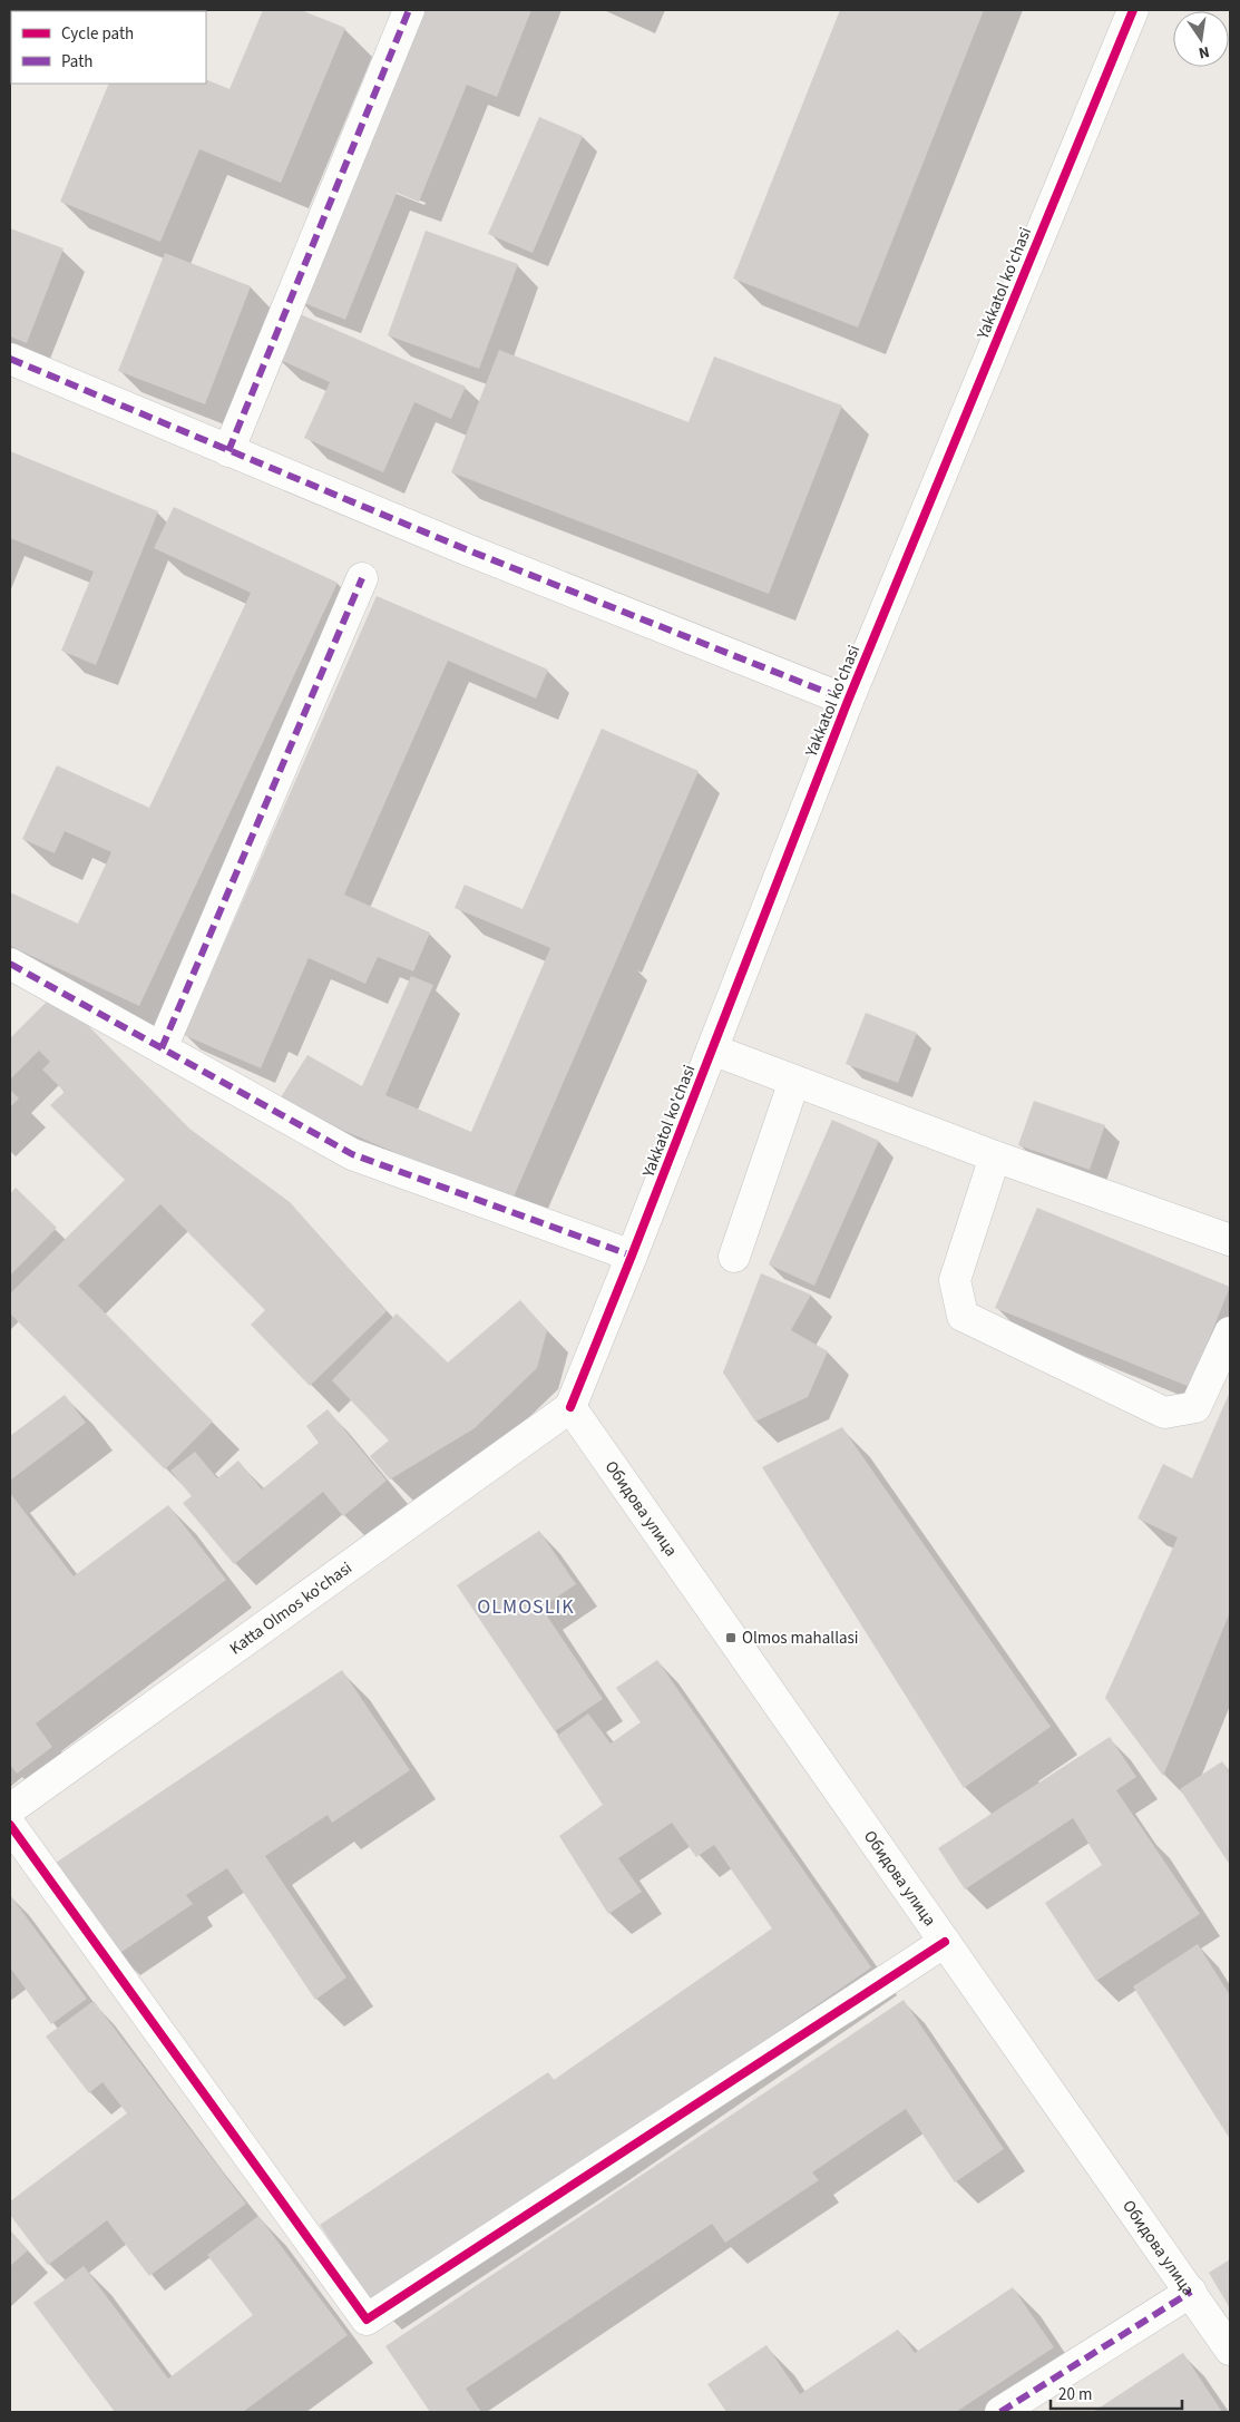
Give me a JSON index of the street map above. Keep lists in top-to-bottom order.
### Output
{
  "streets": {
    "street": ["Yakkatol ko'chasi", "Обидова улица", "Katta Olmos ko'chasi"]
  },
  "crossings": [
    ["Yakkatol ko'chasi", "Обидова улица"],
    ["Yakkatol ko'chasi", "Katta Olmos ko'chasi"],
    ["Обидова улица", "Katta Olmos ko'chasi"]
  ],
  "districts": ["OLMOSLIK"],
  "places": {
    "transit": ["Olmos mahallasi"]
  },
  "legend": ["Cycle path", "Path"],
  "scale_bar": "20 m",
  "north": "bottom"
}
